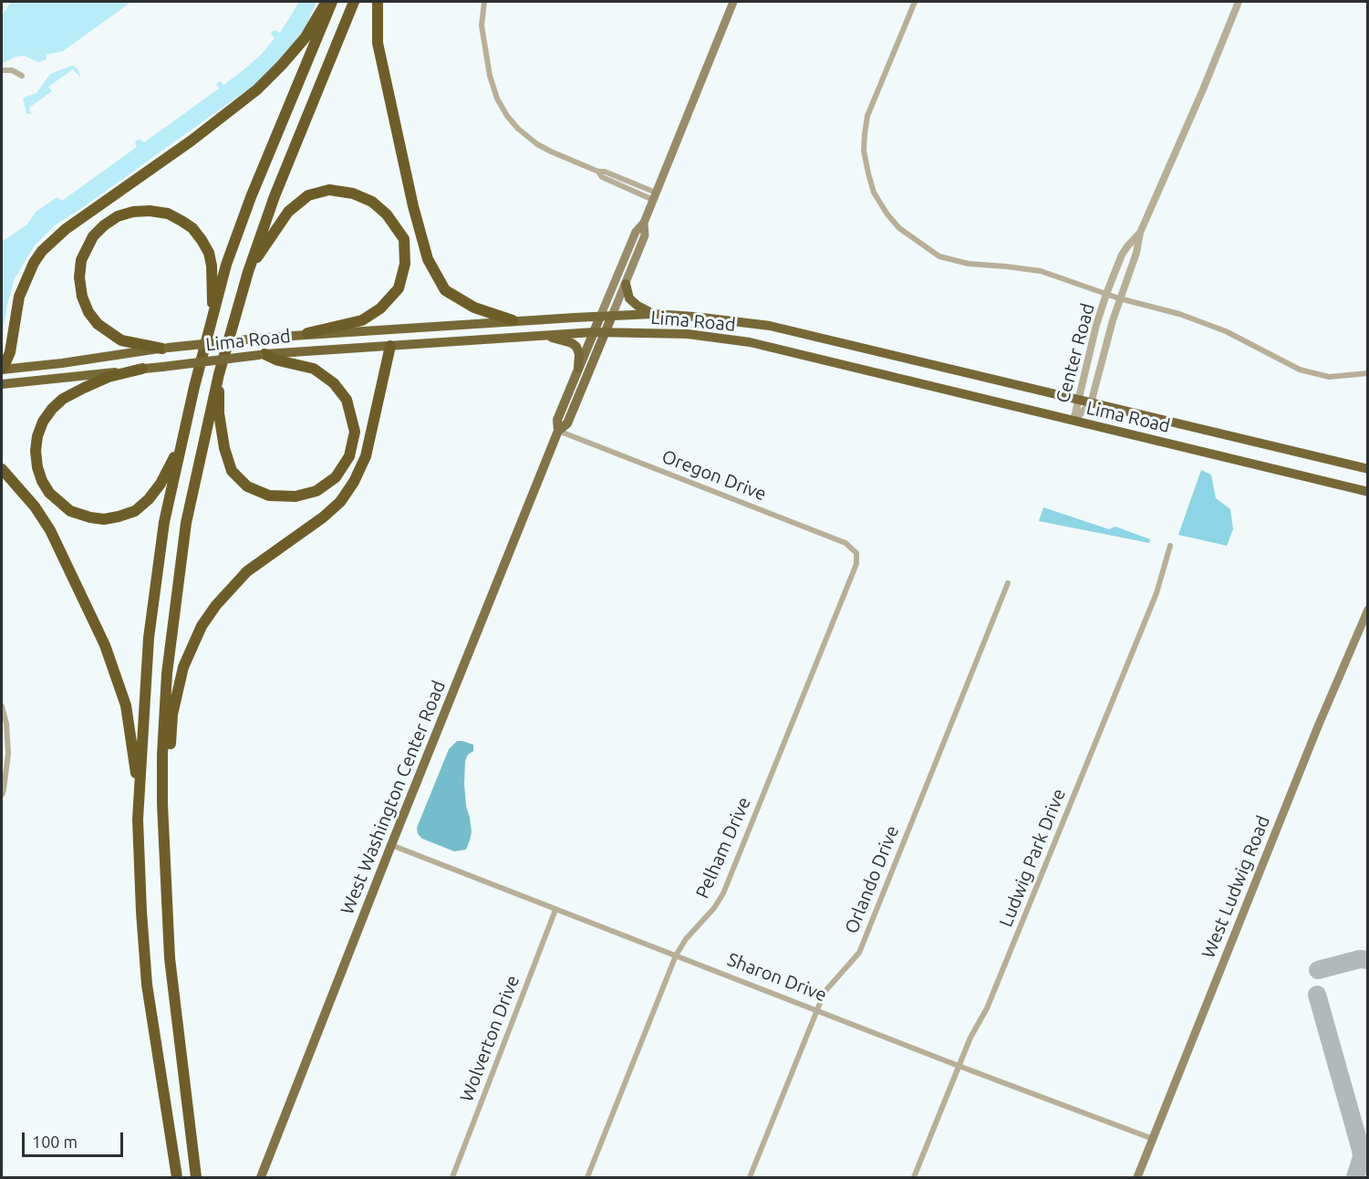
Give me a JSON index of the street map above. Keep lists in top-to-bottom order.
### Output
{
  "streets": {
    "highway": ["Lima Road"],
    "main road": ["West Washington Center Road", "West Ludwig Road"],
    "street": [
      "Center Road",
      "Oregon Drive",
      "Pelham Drive",
      "Ludwig Park Drive",
      "Orlando Drive",
      "Sharon Drive",
      "Wolverton Drive"
    ]
  },
  "crossings": [
    ["Lima Road", "Center Road"],
    ["Lima Road", "West Washington Center Road"],
    ["Oregon Drive", "West Washington Center Road"],
    ["Oregon Drive", "Pelham Drive"],
    ["West Washington Center Road", "Sharon Drive"],
    ["Pelham Drive", "Sharon Drive"],
    ["Ludwig Park Drive", "Sharon Drive"],
    ["Orlando Drive", "Sharon Drive"],
    ["West Ludwig Road", "Sharon Drive"],
    ["Sharon Drive", "Wolverton Drive"]
  ],
  "scale_bar": "100 m"
}
